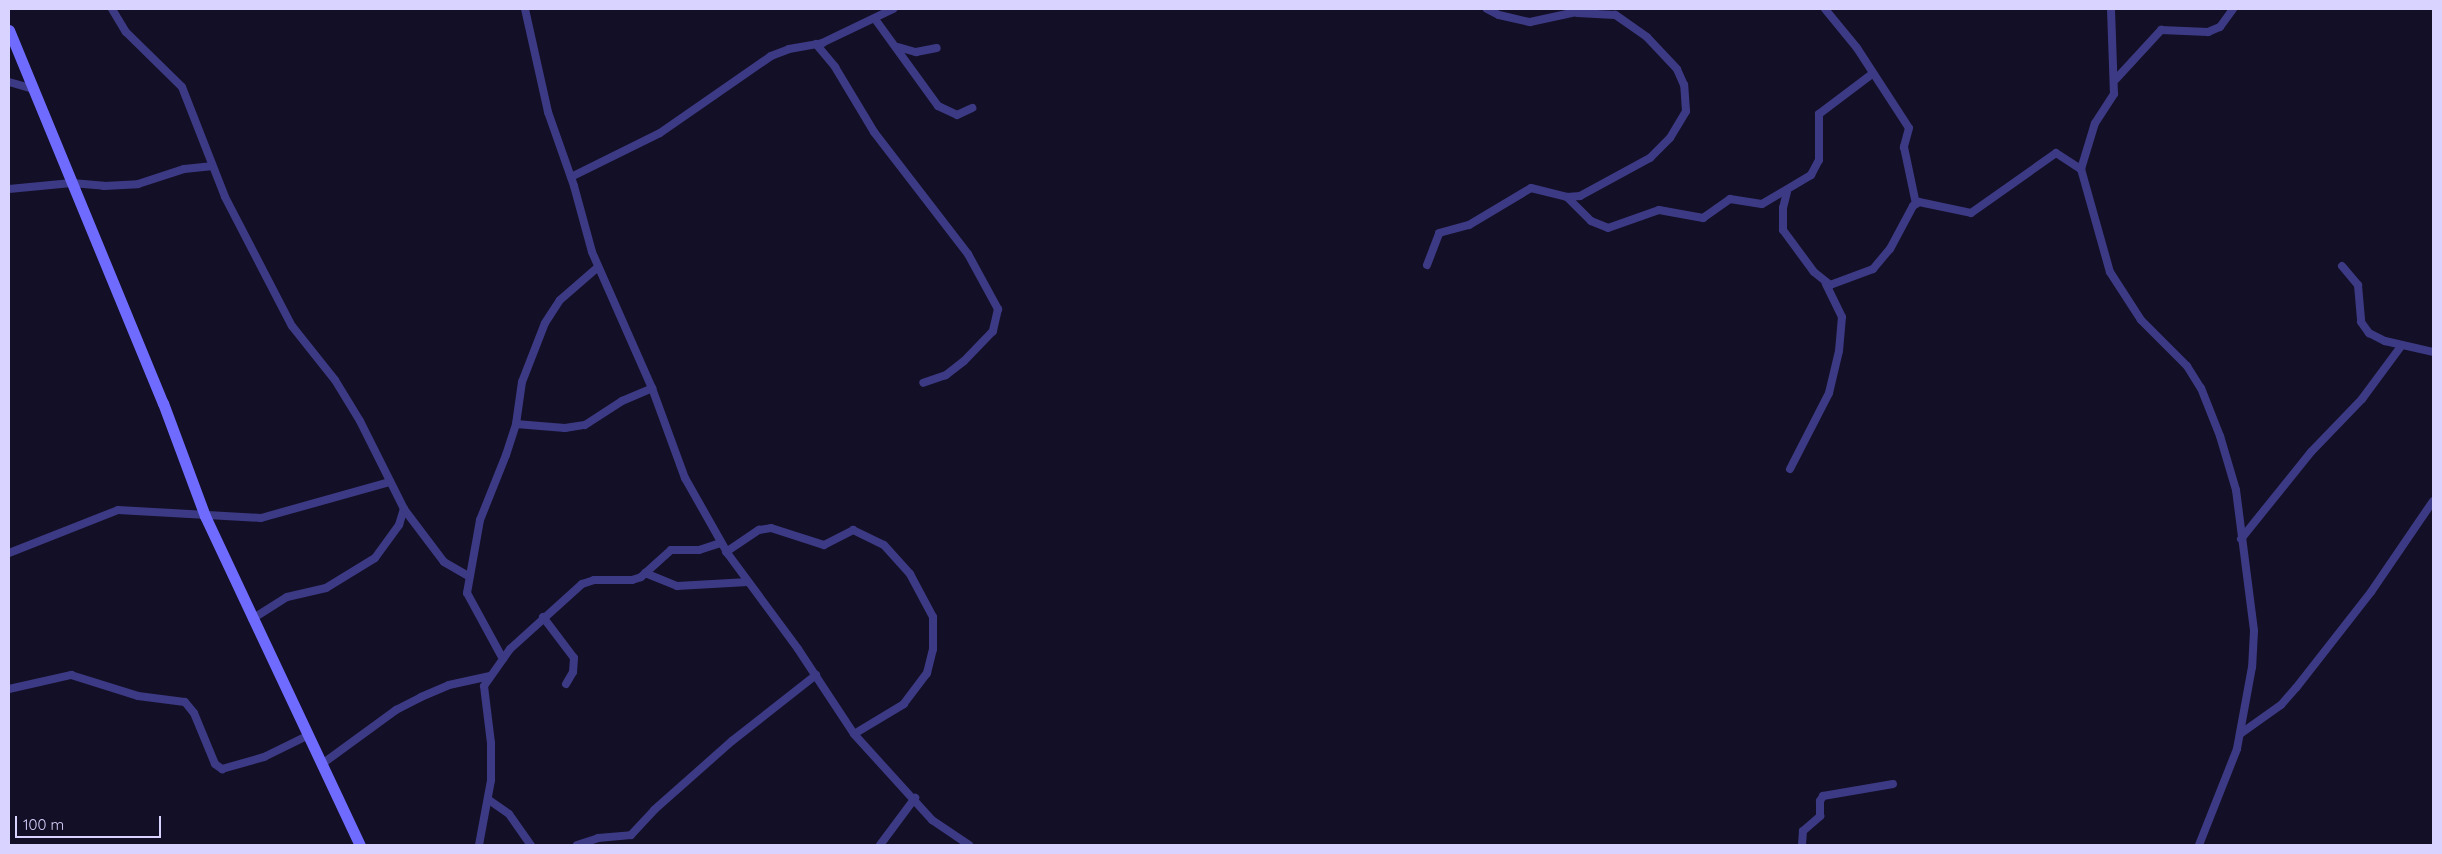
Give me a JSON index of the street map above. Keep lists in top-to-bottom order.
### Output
{
  "scale_bar": "100 m"
}
